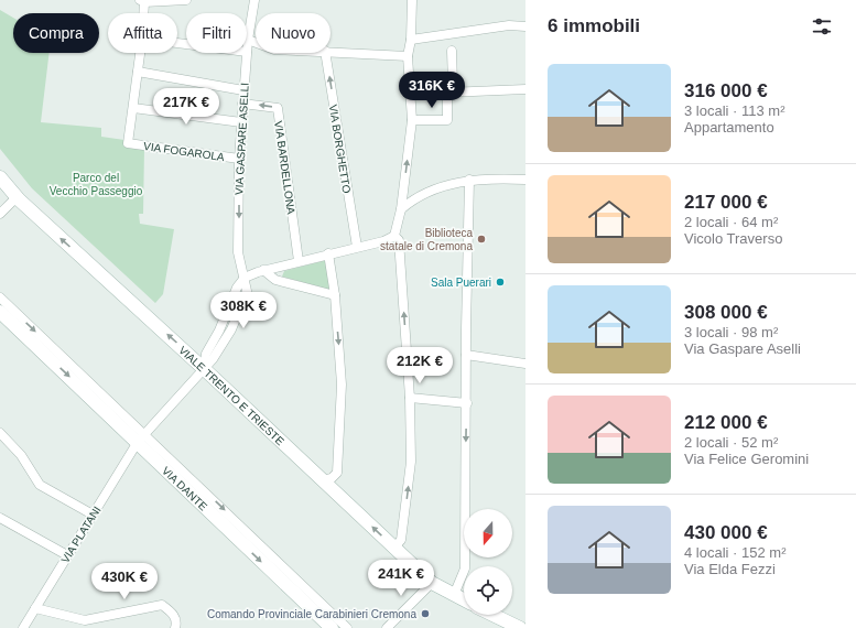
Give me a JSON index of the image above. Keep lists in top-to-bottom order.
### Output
{
  "streets": {
    "main road": ["VIALE TRENTO E TRIESTE", "VIA DANTE"],
    "street": [
      "VIA GASPARE ASELLI",
      "VIA BORGHETTO",
      "VIA FOGAROLA",
      "VIA BARDELLONA",
      "VIA PLATANI"
    ]
  },
  "crossings": [
    ["VIA GASPARE ASELLI", "VIA FOGAROLA"],
    ["VIA GASPARE ASELLI", "VIA BARDELLONA"],
    ["VIA GASPARE ASELLI", "VIALE TRENTO E TRIESTE"],
    ["VIA GASPARE ASELLI", "VIA PLATANI"],
    ["VIALE TRENTO E TRIESTE", "VIA PLATANI"],
    ["VIA DANTE", "VIA PLATANI"]
  ],
  "one_way": ["VIA BARDELLONA", "VIALE TRENTO E TRIESTE"],
  "parks": ["Parco del Vecchio Passeggio"],
  "places": ["Biblioteca statale di Cremona", "Sala Puerari", "Comando Provinciale Carabinieri Cremona"],
  "north": "bottom",
  "page": {
    "heading": "6 immobili",
    "chip": [
      "Compra",
      "Affitta",
      "Filtri",
      "Nuovo"
    ],
    "list": [
      {
        "name": "316 000 €",
        "note": "3 locali · 113 m² · Appartamento"
      },
      {
        "name": "217 000 €",
        "note": "2 locali · 64 m² · Vicolo Traverso"
      },
      {
        "name": "308 000 €",
        "note": "3 locali · 98 m² · Via Gaspare Aselli"
      },
      {
        "name": "212 000 €",
        "note": "2 locali · 52 m² · Via Felice Geromini"
      },
      {
        "name": "430 000 €",
        "note": "4 locali · 152 m² · Via Elda Fezzi"
      }
    ],
    "price": [
      "316K €",
      "217K €",
      "308K €",
      "212K €",
      "241K €",
      "430K €"
    ]
  }
}
